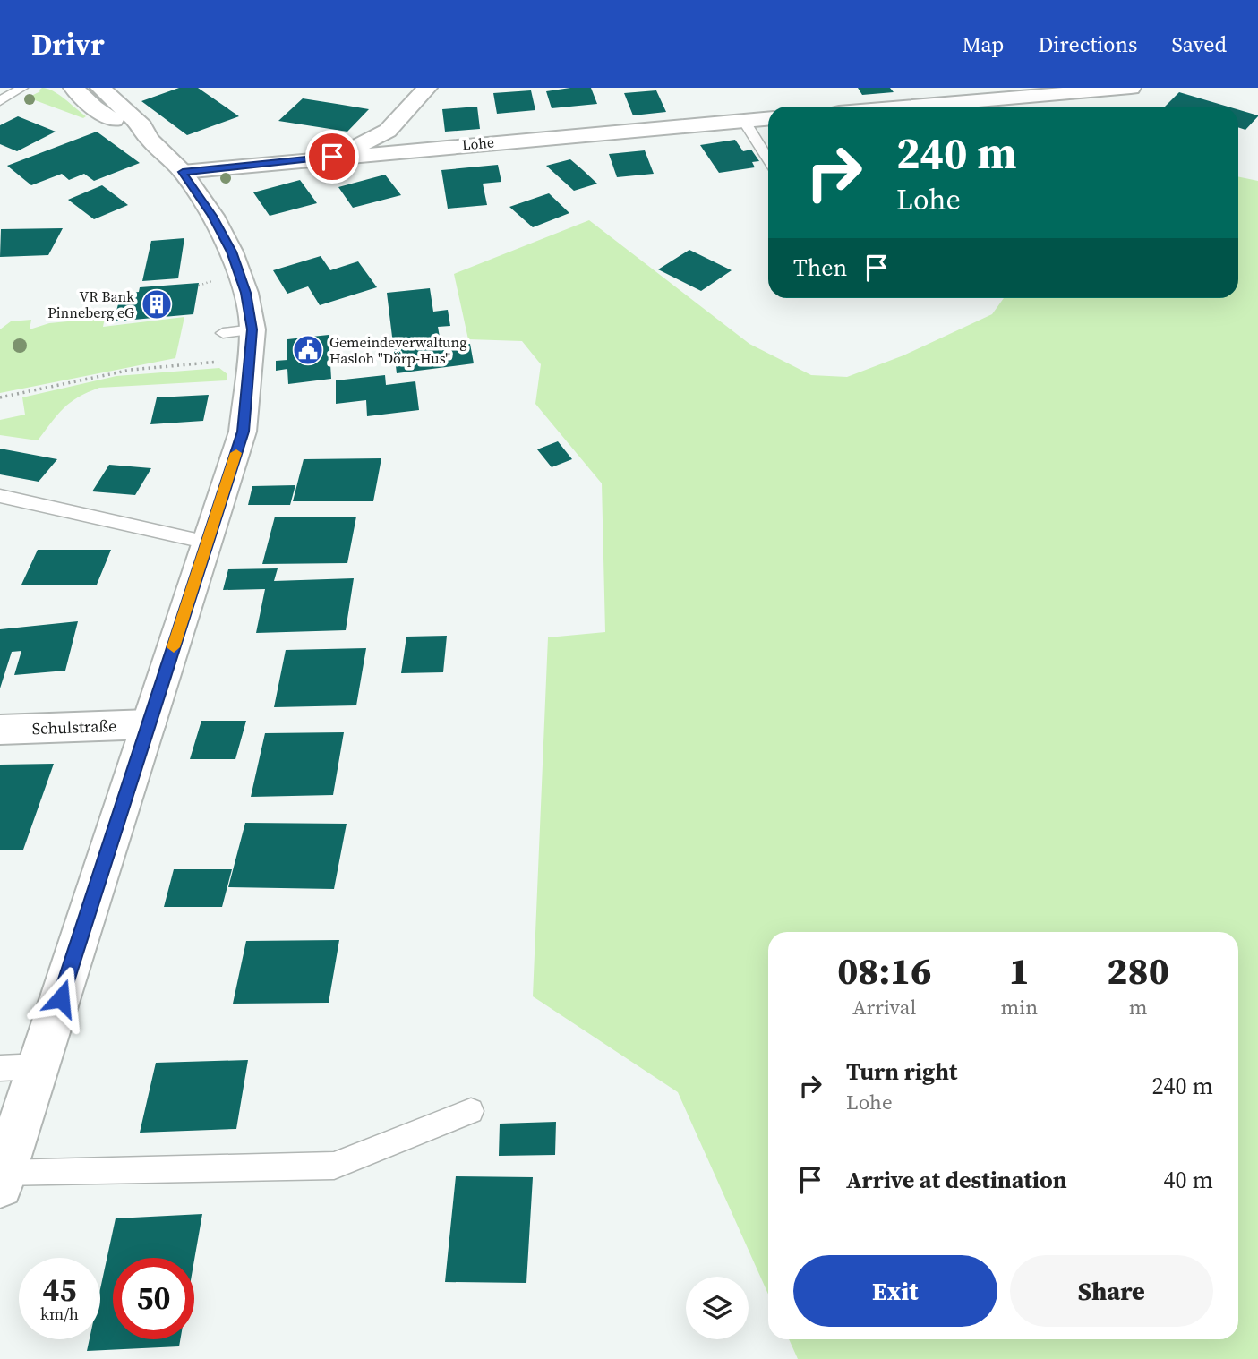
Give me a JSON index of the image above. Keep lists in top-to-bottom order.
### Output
{
  "streets": {
    "main road": ["Lohe", "Schulstraße"]
  },
  "places": {
    "building": ["VR Bank Pinneberg eG"],
    "public building": ["Gemeindeverwaltung Hasloh \"Dörp-Hus\""]
  },
  "page": {
    "header": "Drivr",
    "nav": ["Map", "Directions", "Saved"],
    "turn": ["240 m", "Lohe"],
    "then": "Then",
    "eta": [
      "08:16",
      "Arrival",
      "1",
      "min",
      "280",
      "m"
    ],
    "list": [
      {
        "name": "Turn right",
        "note": "Lohe",
        "value": "240 m"
      },
      {
        "name": "Arrive at destination",
        "value": "40 m"
      }
    ],
    "buttons": ["Exit", "Share"],
    "speed": "45 km/h",
    "limit": "50"
  }
}
